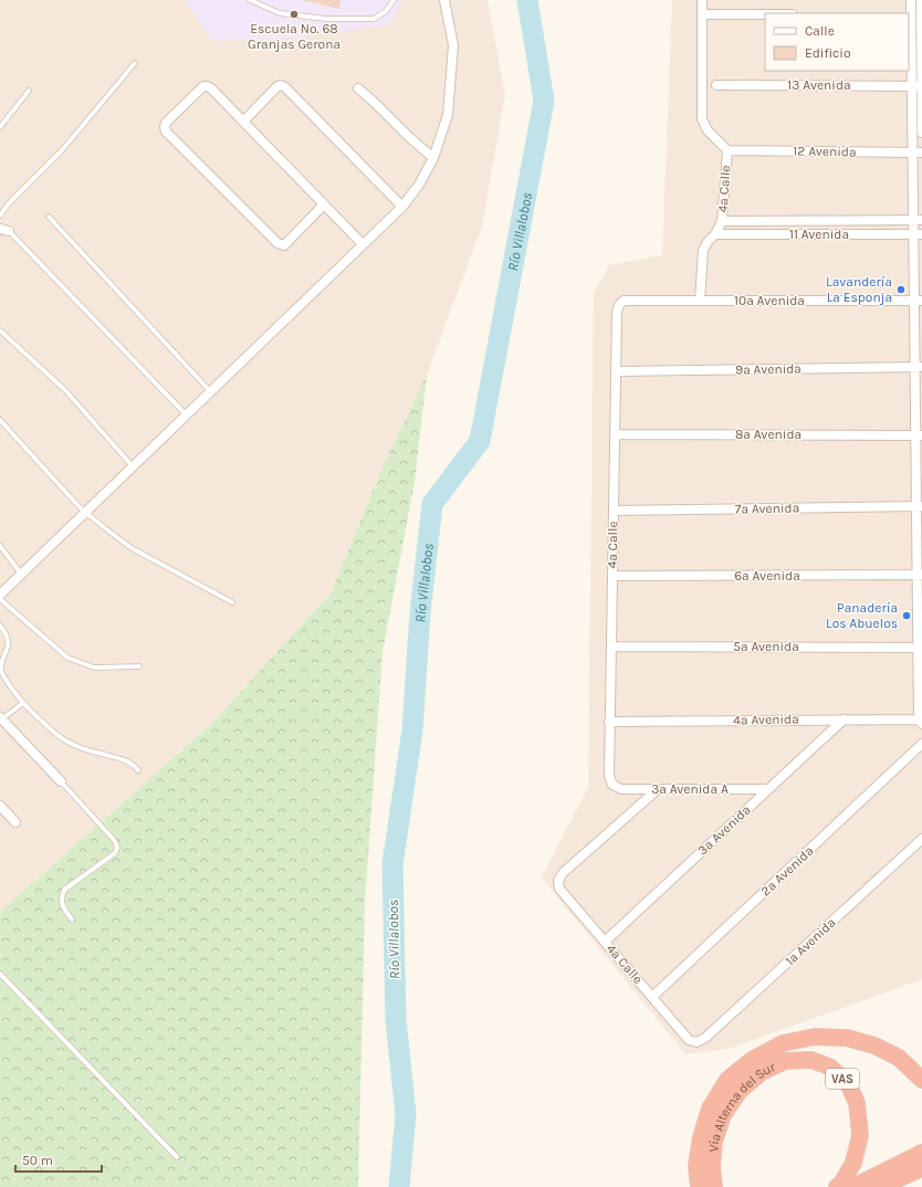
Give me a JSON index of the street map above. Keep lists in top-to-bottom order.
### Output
{
  "streets": {
    "highway": ["VAS", "Vía Alterna del Sur"],
    "street": [
      "13 Avenida",
      "12 Avenida",
      "4a Calle",
      "11 Avenida",
      "10a Avenida",
      "9a Avenida",
      "8a Avenida",
      "7a Avenida",
      "6a Avenida",
      "5a Avenida",
      "4a Avenida",
      "3a Avenida A",
      "3a Avenida",
      "2a Avenida",
      "1a Avenida"
    ]
  },
  "crossings": [
    ["12 Avenida", "4a Calle"],
    ["4a Calle", "11 Avenida"],
    ["4a Calle", "10a Avenida"],
    ["4a Calle", "9a Avenida"],
    ["4a Calle", "8a Avenida"],
    ["4a Calle", "7a Avenida"],
    ["4a Calle", "6a Avenida"],
    ["4a Calle", "5a Avenida"],
    ["4a Calle", "4a Avenida"],
    ["4a Calle", "3a Avenida A"],
    ["4a Calle", "3a Avenida"],
    ["4a Calle", "2a Avenida"],
    ["4a Calle", "1a Avenida"],
    ["4a Avenida", "3a Avenida"],
    ["3a Avenida A", "3a Avenida"]
  ],
  "water": ["Río Villalobos"],
  "places": ["Escuela No. 68 Granjas Gerona", "Lavandería La Esponja", "Panadería Los Abuelos"],
  "legend": ["Calle", "Edificio"],
  "scale_bar": "50 m"
}
